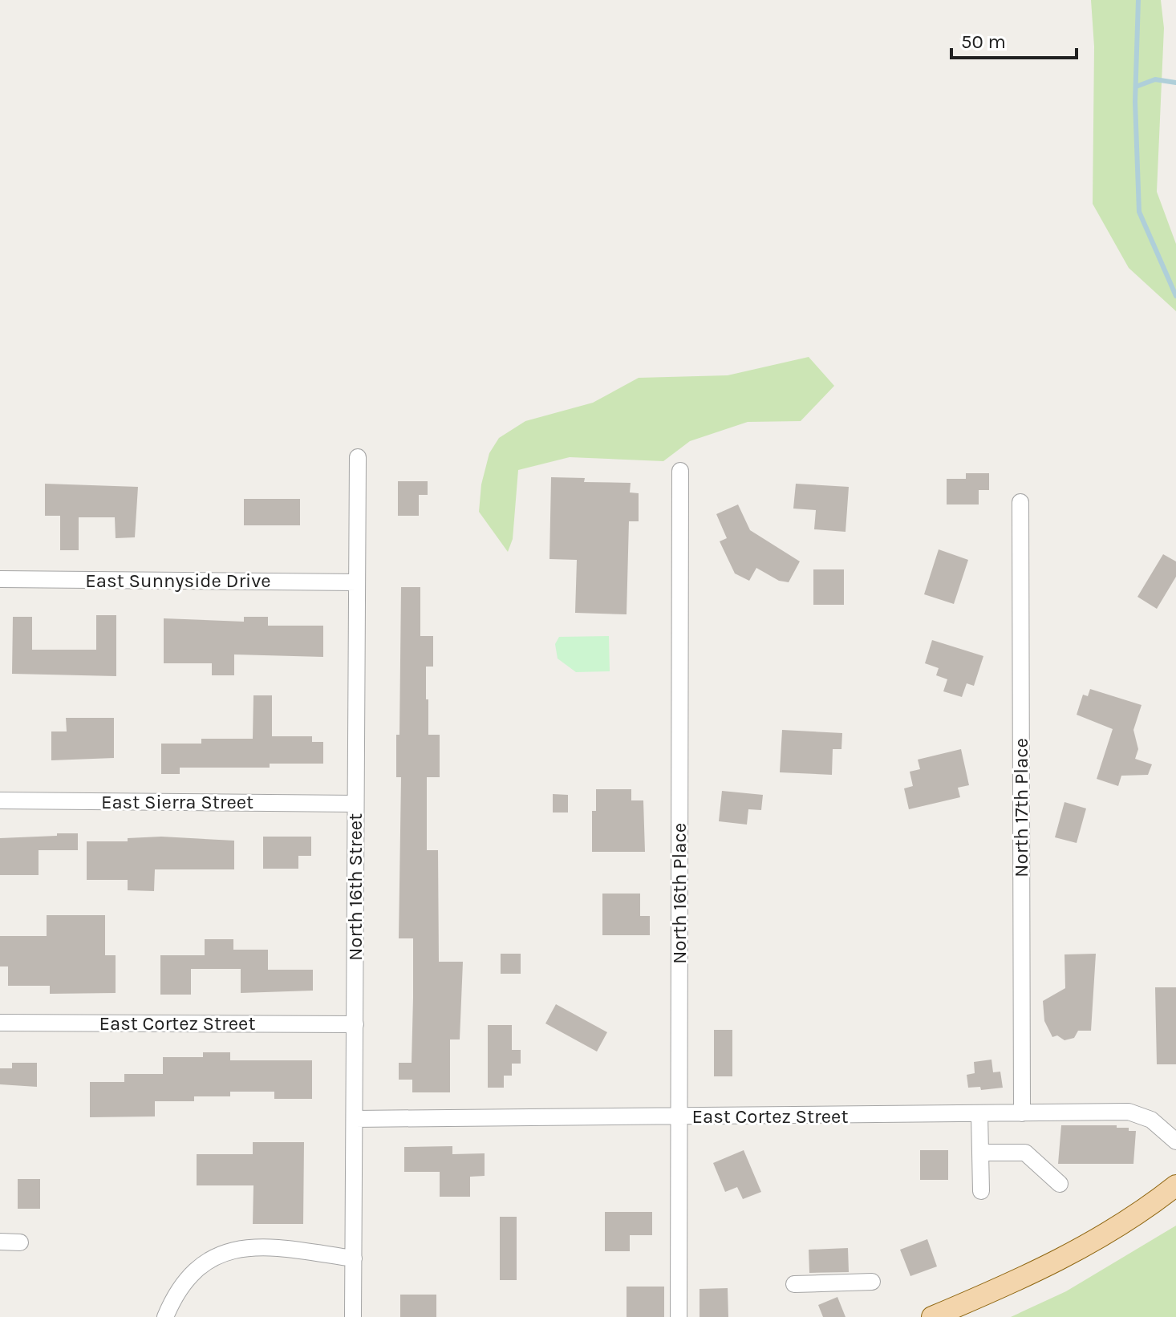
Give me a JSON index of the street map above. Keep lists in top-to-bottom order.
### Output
{
  "streets": {
    "street": [
      "East Sunnyside Drive",
      "East Sierra Street",
      "North 17th Place",
      "North 16th Street",
      "North 16th Place",
      "East Cortez Street"
    ]
  },
  "crossings": [
    ["East Sunnyside Drive", "North 16th Street"],
    ["East Sierra Street", "North 16th Street"],
    ["North 17th Place", "East Cortez Street"],
    ["North 16th Street", "East Cortez Street"],
    ["North 16th Place", "East Cortez Street"]
  ],
  "scale_bar": "50 m"
}
